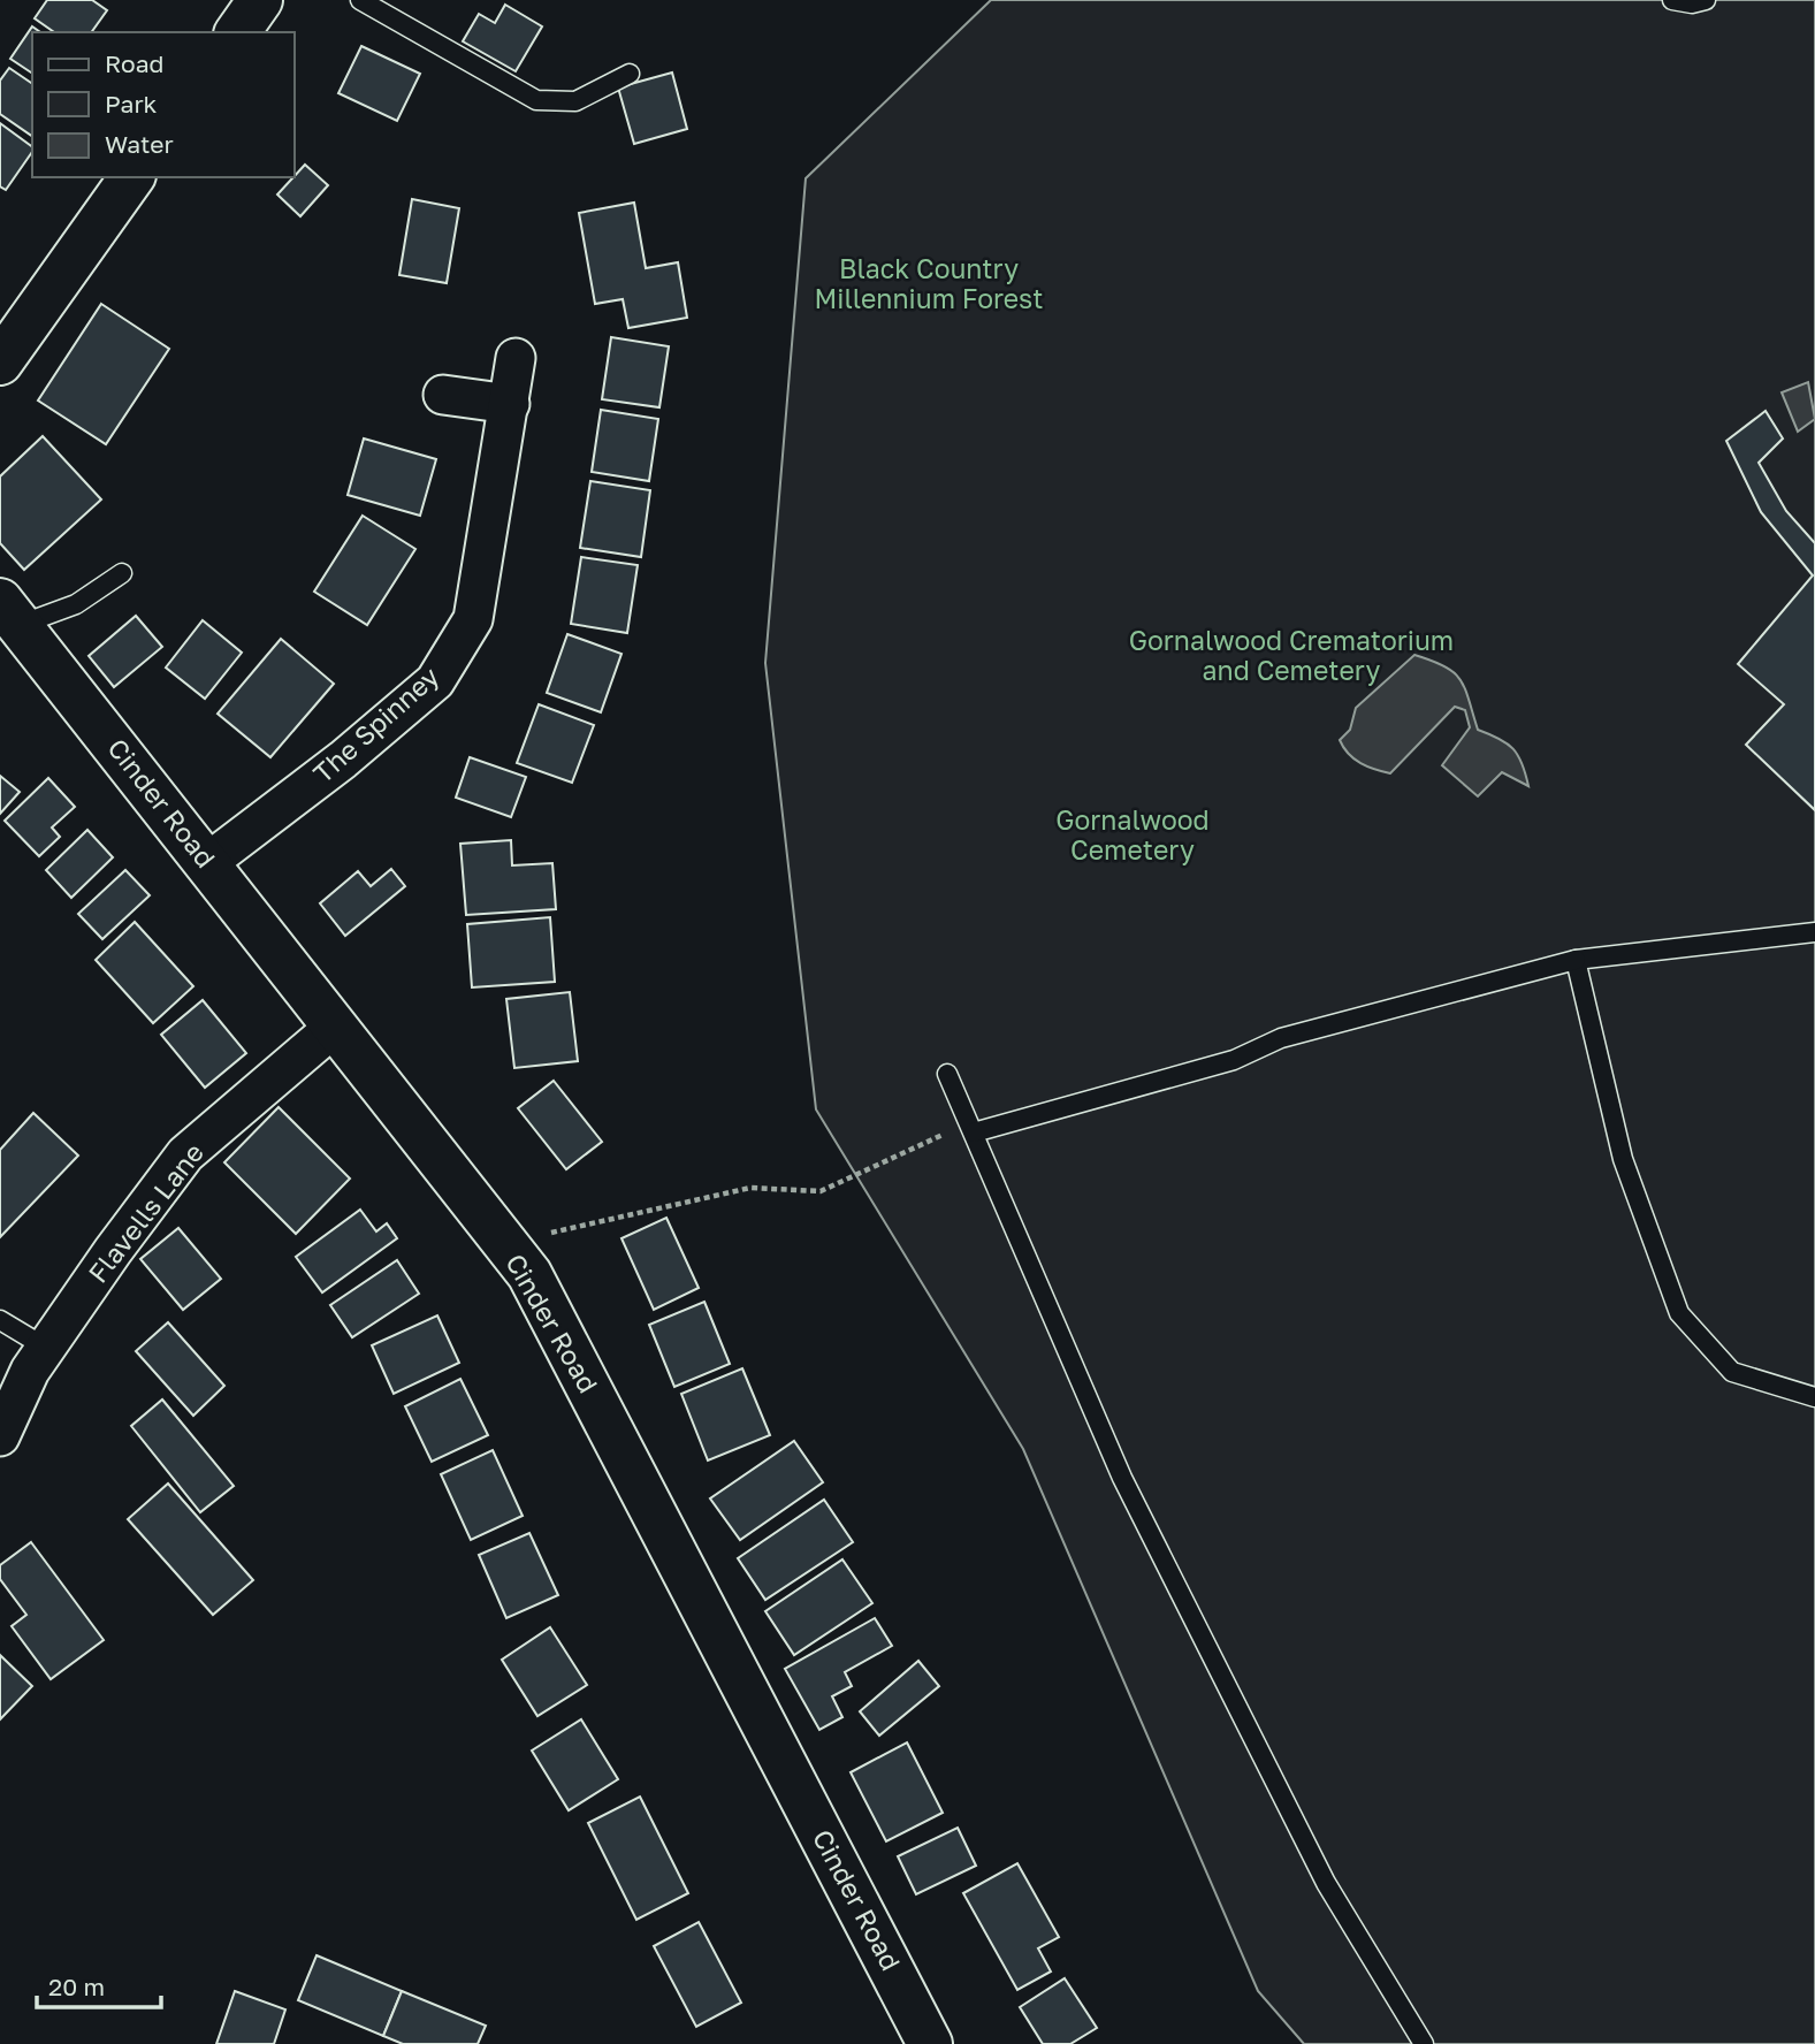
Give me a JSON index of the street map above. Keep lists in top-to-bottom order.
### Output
{
  "streets": {
    "main road": ["Cinder Road"],
    "street": ["The Spinney", "Flavells Lane"]
  },
  "crossings": [
    ["The Spinney", "Cinder Road"],
    ["Cinder Road", "Flavells Lane"]
  ],
  "parks": ["Black Country Millennium Forest", "Gornalwood Crematorium and Cemetery", "Gornalwood Cemetery"],
  "legend": ["Road", "Park", "Water"],
  "scale_bar": "20 m"
}
